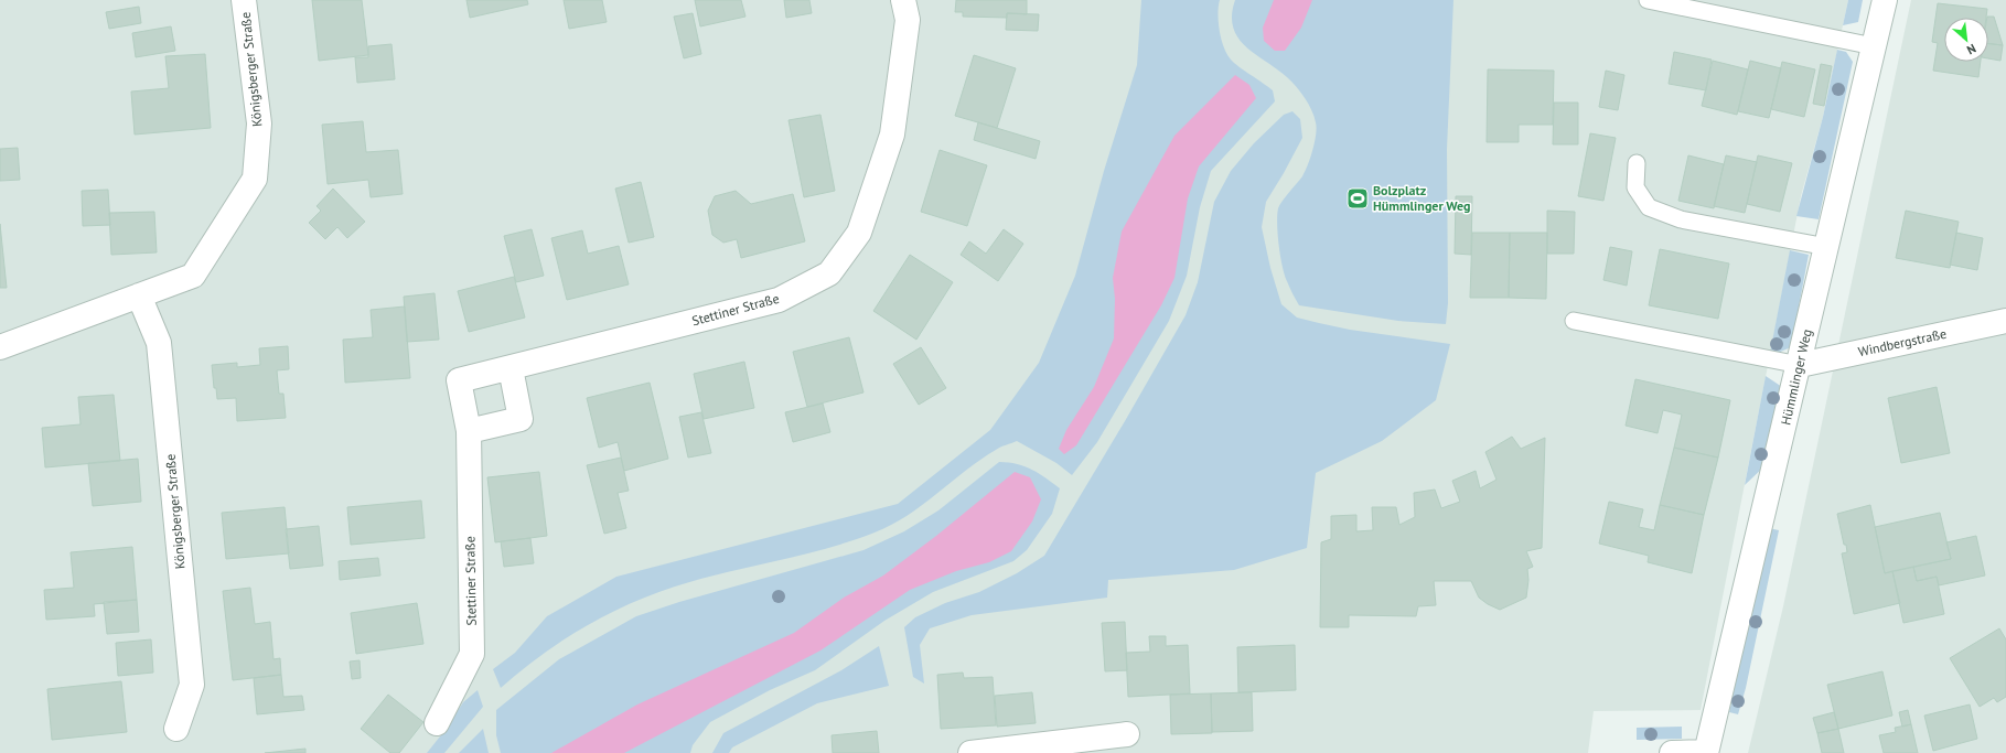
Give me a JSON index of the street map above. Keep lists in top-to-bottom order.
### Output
{
  "streets": {
    "street": [
      "Königsberger Straße",
      "Stettiner Straße",
      "Windbergstraße",
      "Hümmlinger Weg"
    ]
  },
  "crossings": [
    ["Windbergstraße", "Hümmlinger Weg"]
  ],
  "places": {
    "sports": ["Bolzplatz Hümmlinger Weg"]
  },
  "north": "bottom right"
}
